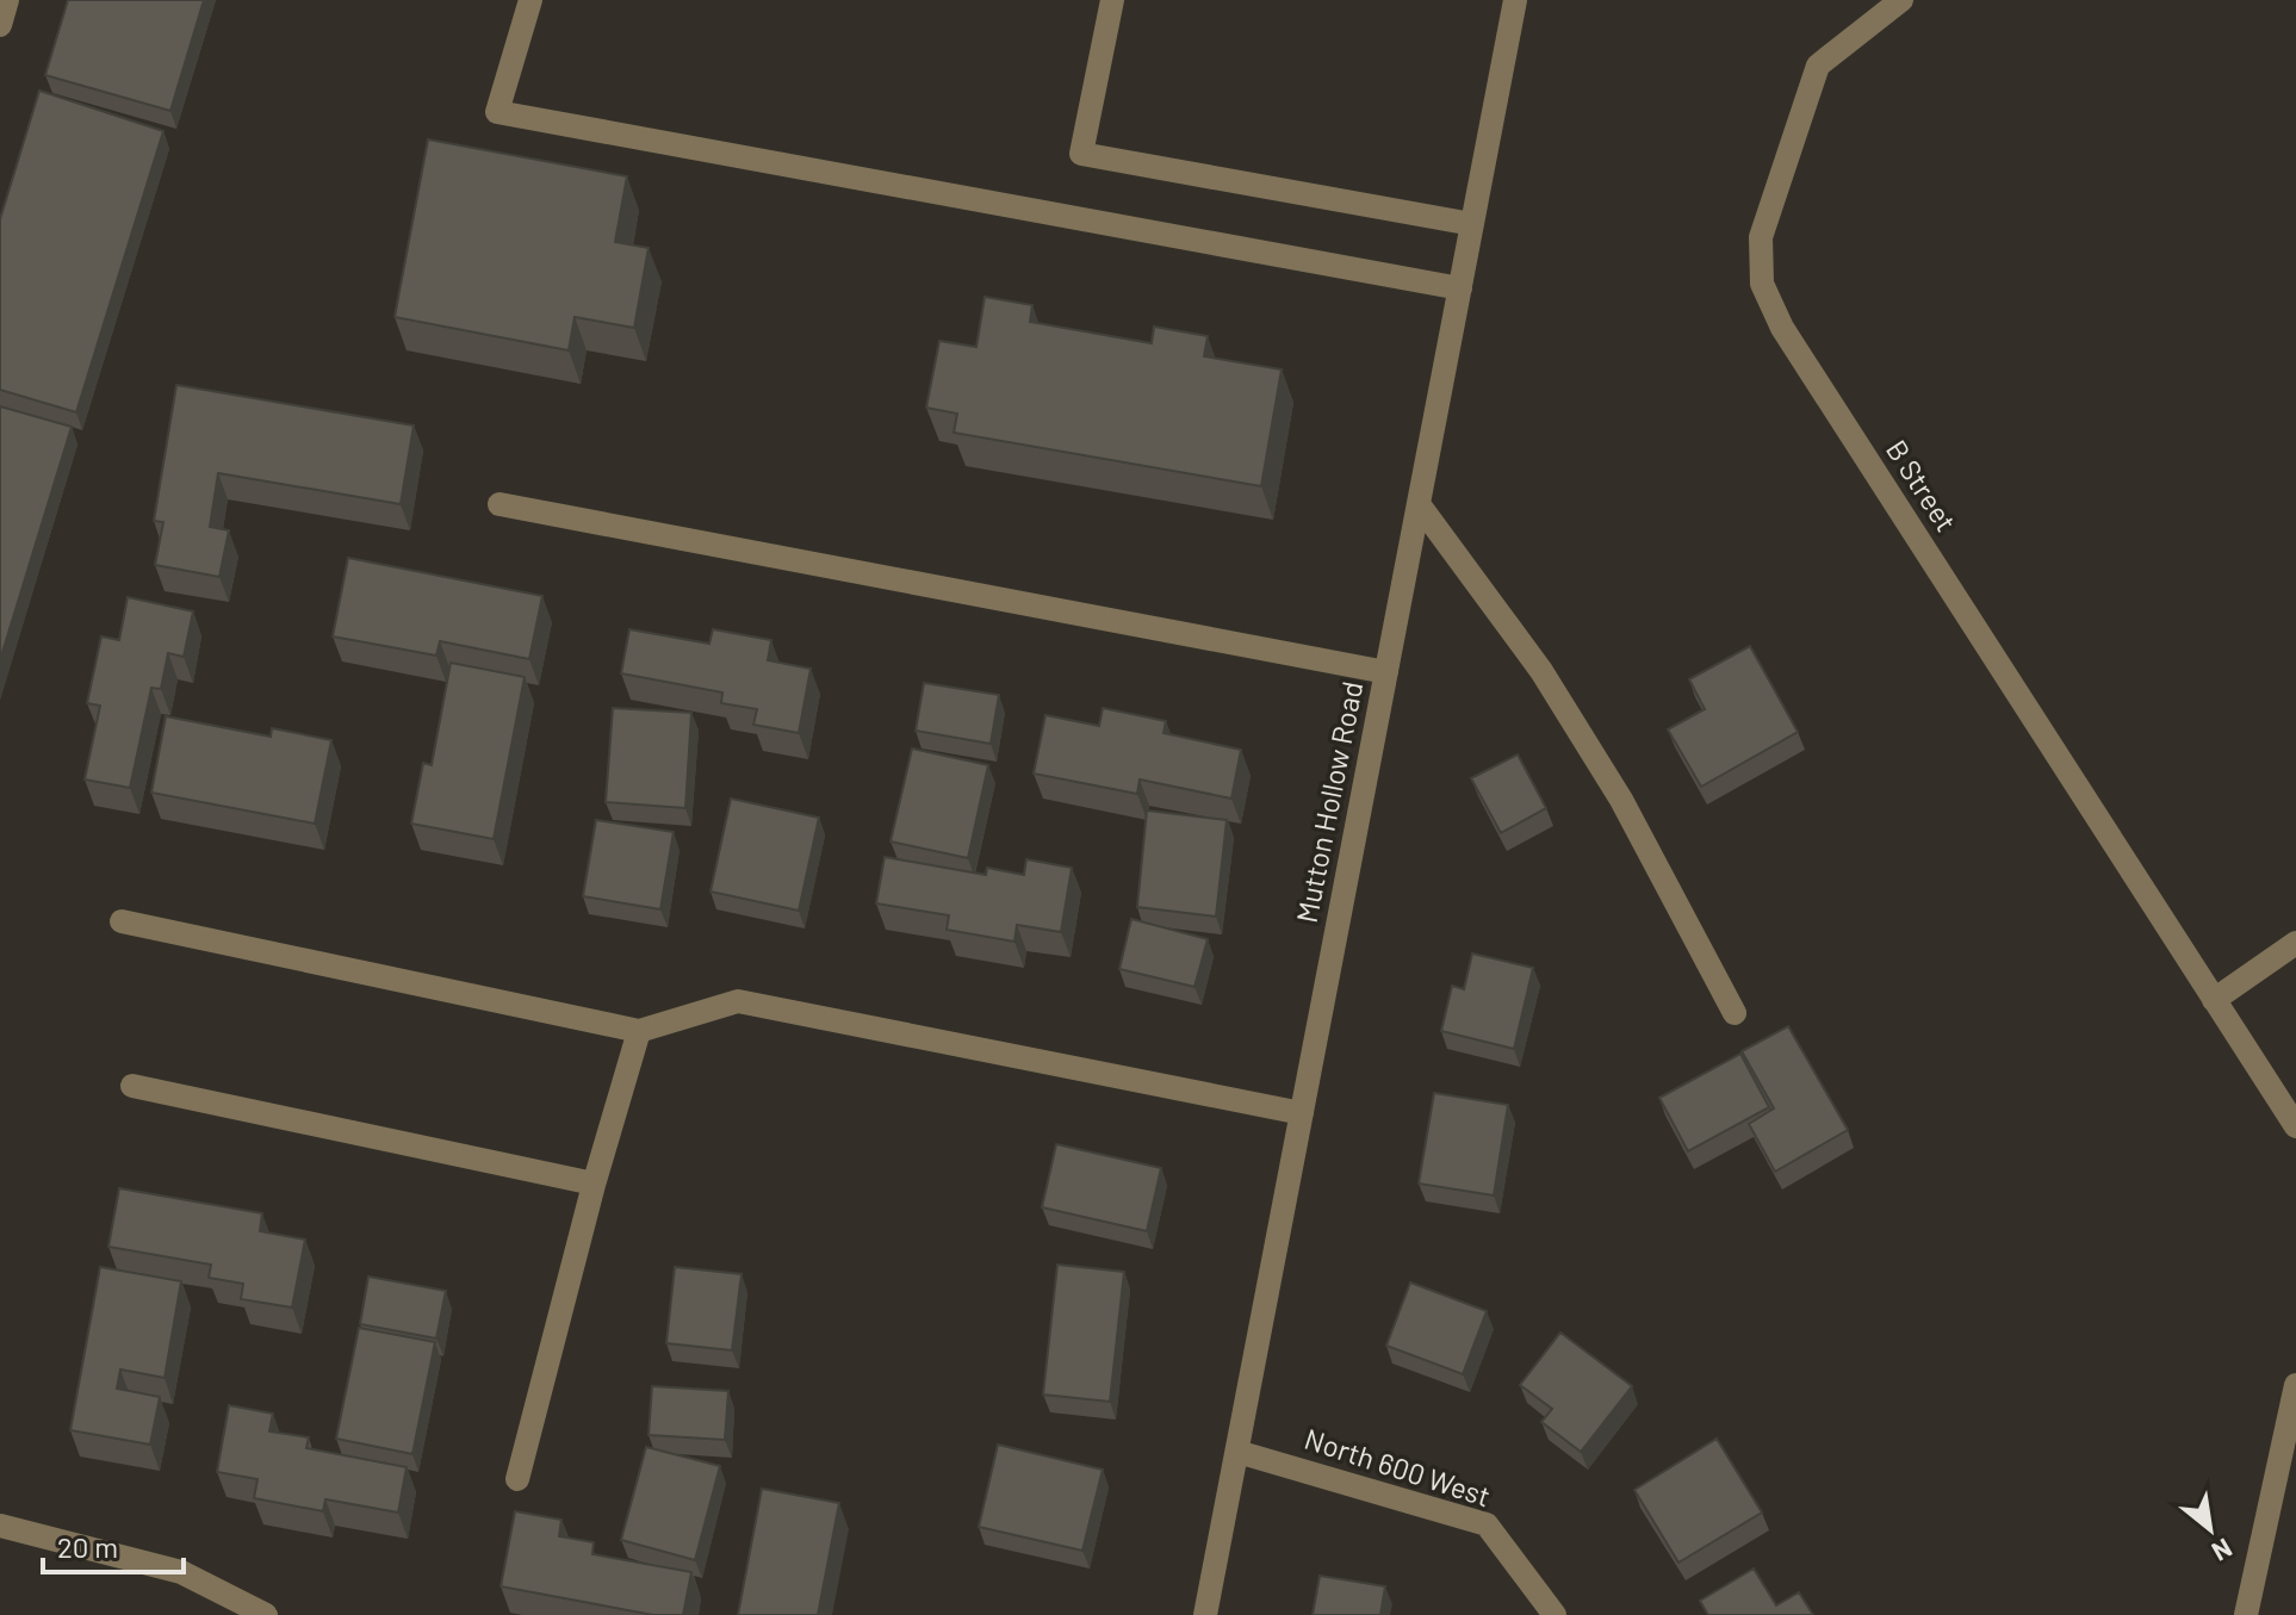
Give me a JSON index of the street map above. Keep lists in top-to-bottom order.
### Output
{
  "streets": {
    "street": ["B Street", "Mutton Hollow Road", "North 600 West"]
  },
  "crossings": [
    ["Mutton Hollow Road", "North 600 West"]
  ],
  "scale_bar": "20 m",
  "north": "bottom right"
}
